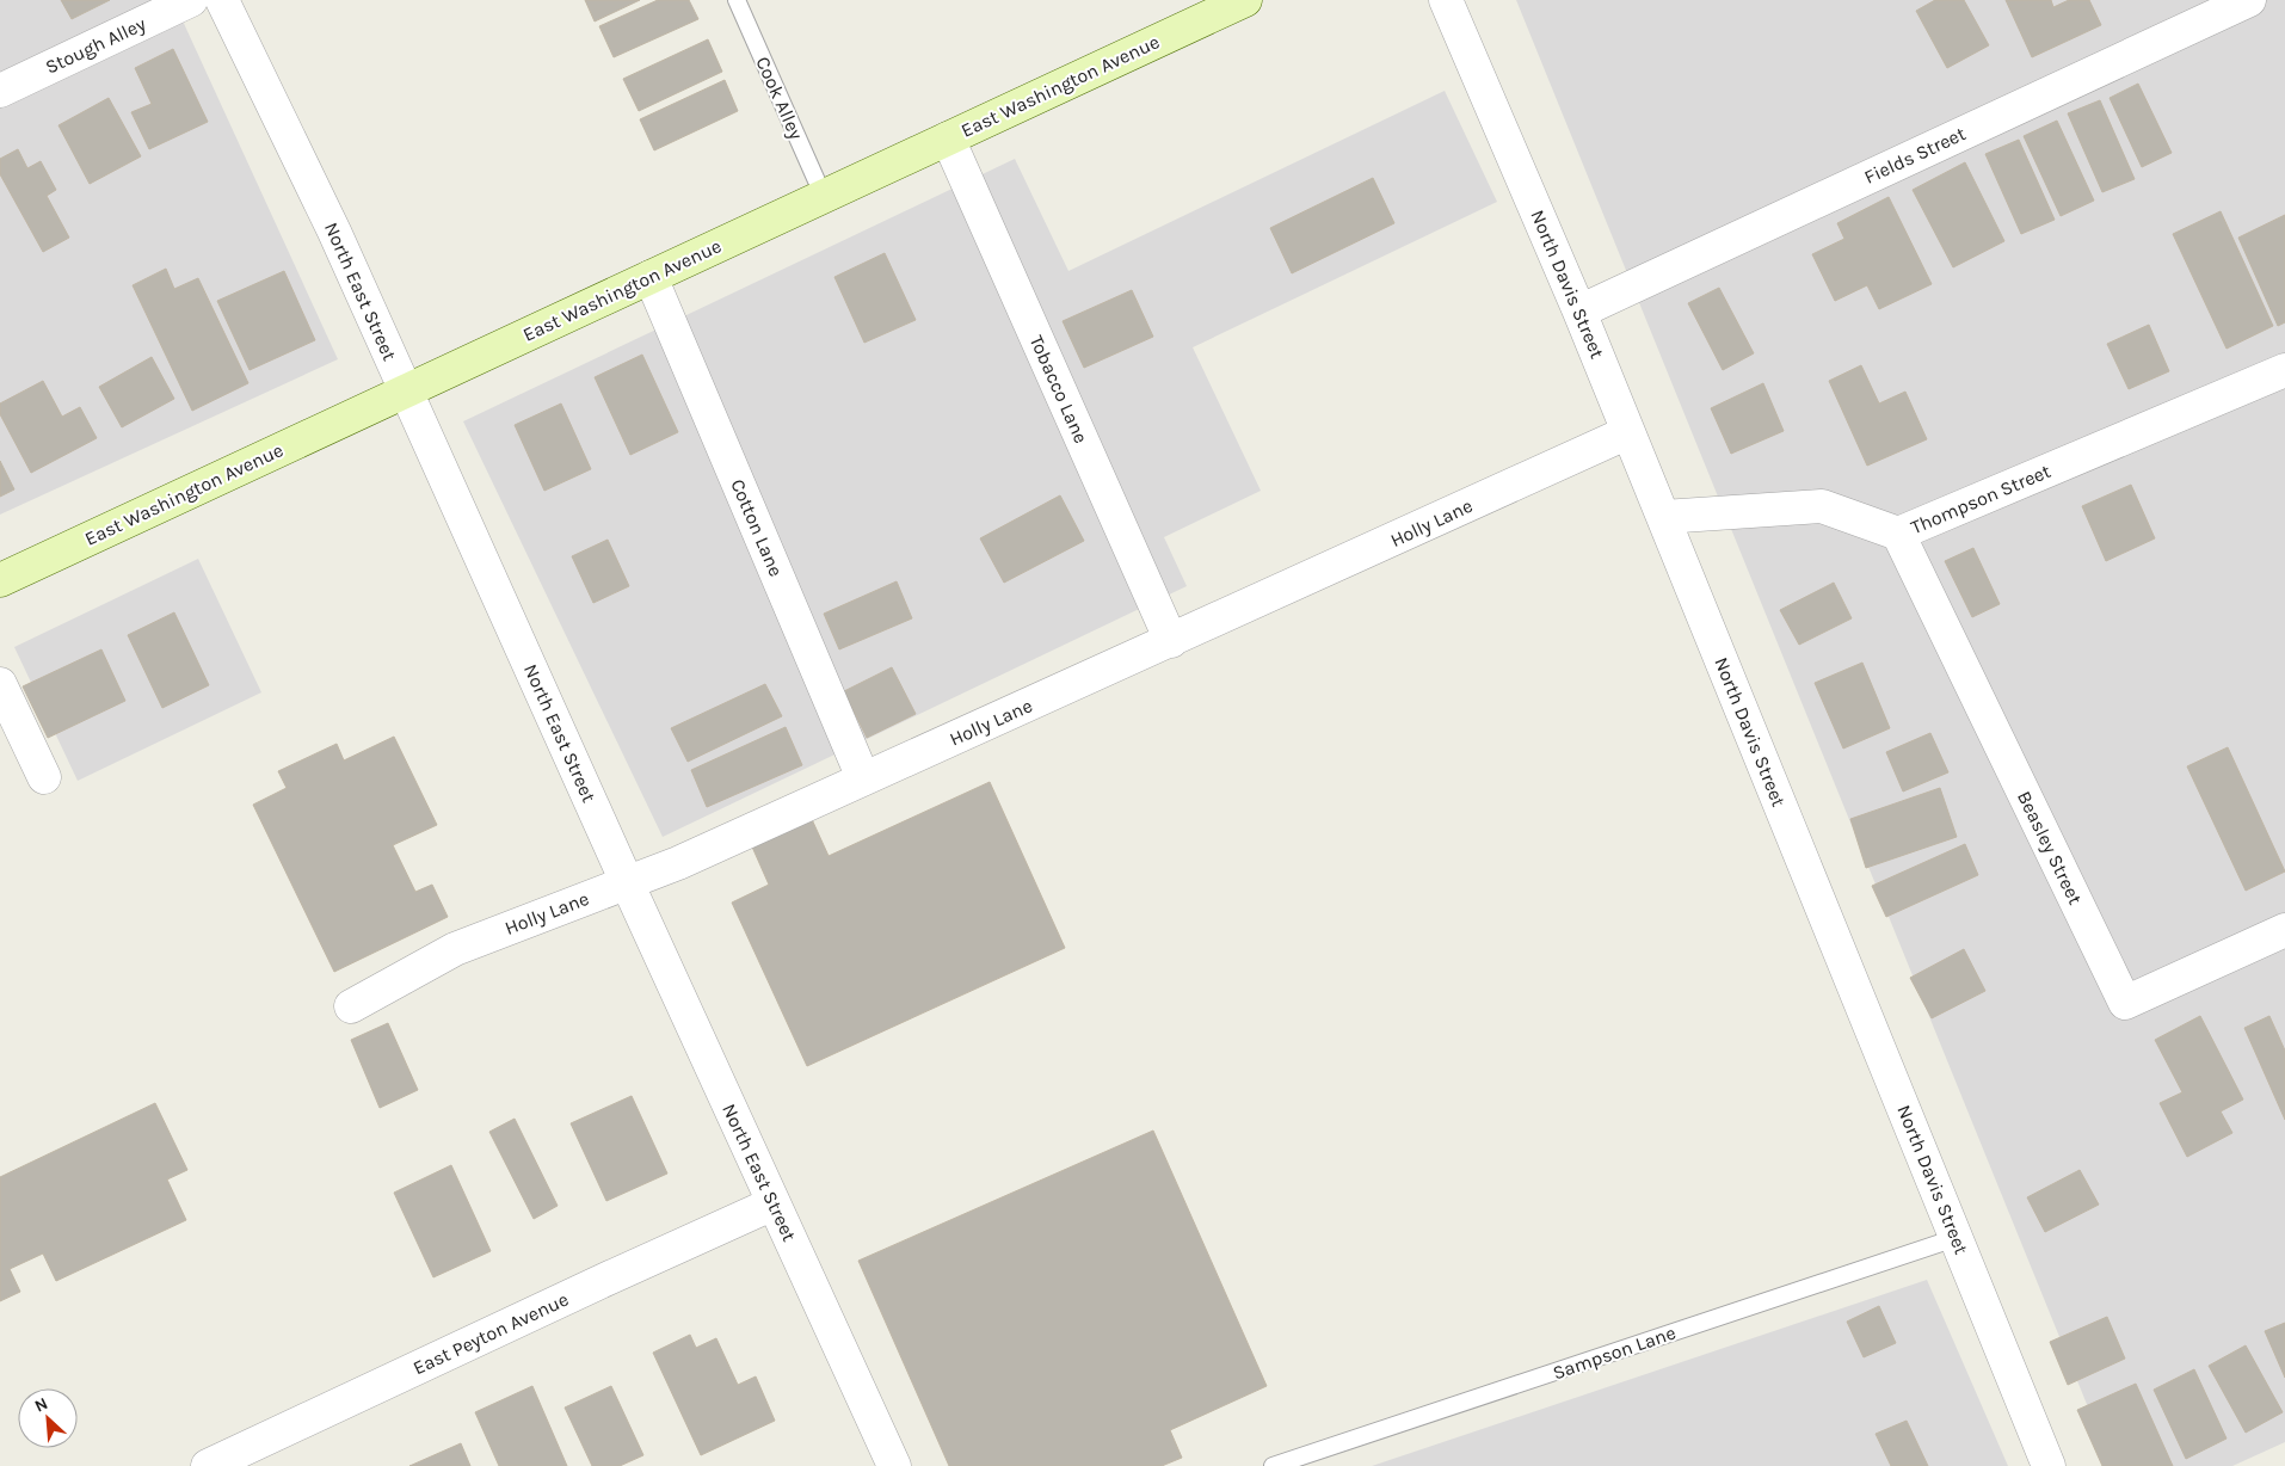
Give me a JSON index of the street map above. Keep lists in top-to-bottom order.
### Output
{
  "streets": {
    "street": [
      "Stough Alley",
      "East Washington Avenue",
      "Fields Street",
      "North Davis Street",
      "North East Street",
      "Tobacco Lane",
      "Thompson Street",
      "Holly Lane",
      "Cotton Lane",
      "Beasley Street",
      "East Peyton Avenue"
    ],
    "lane": ["Cook Alley", "Sampson Lane"]
  },
  "crossings": [
    ["East Washington Avenue", "Cook Alley"],
    ["East Washington Avenue", "North East Street"],
    ["East Washington Avenue", "Tobacco Lane"],
    ["East Washington Avenue", "Cotton Lane"],
    ["Fields Street", "North Davis Street"],
    ["North Davis Street", "Thompson Street"],
    ["North Davis Street", "Holly Lane"],
    ["North Davis Street", "Sampson Lane"],
    ["North East Street", "Holly Lane"],
    ["North East Street", "East Peyton Avenue"],
    ["Tobacco Lane", "Holly Lane"],
    ["Thompson Street", "Beasley Street"],
    ["Holly Lane", "Cotton Lane"]
  ],
  "north": "top left"
}
